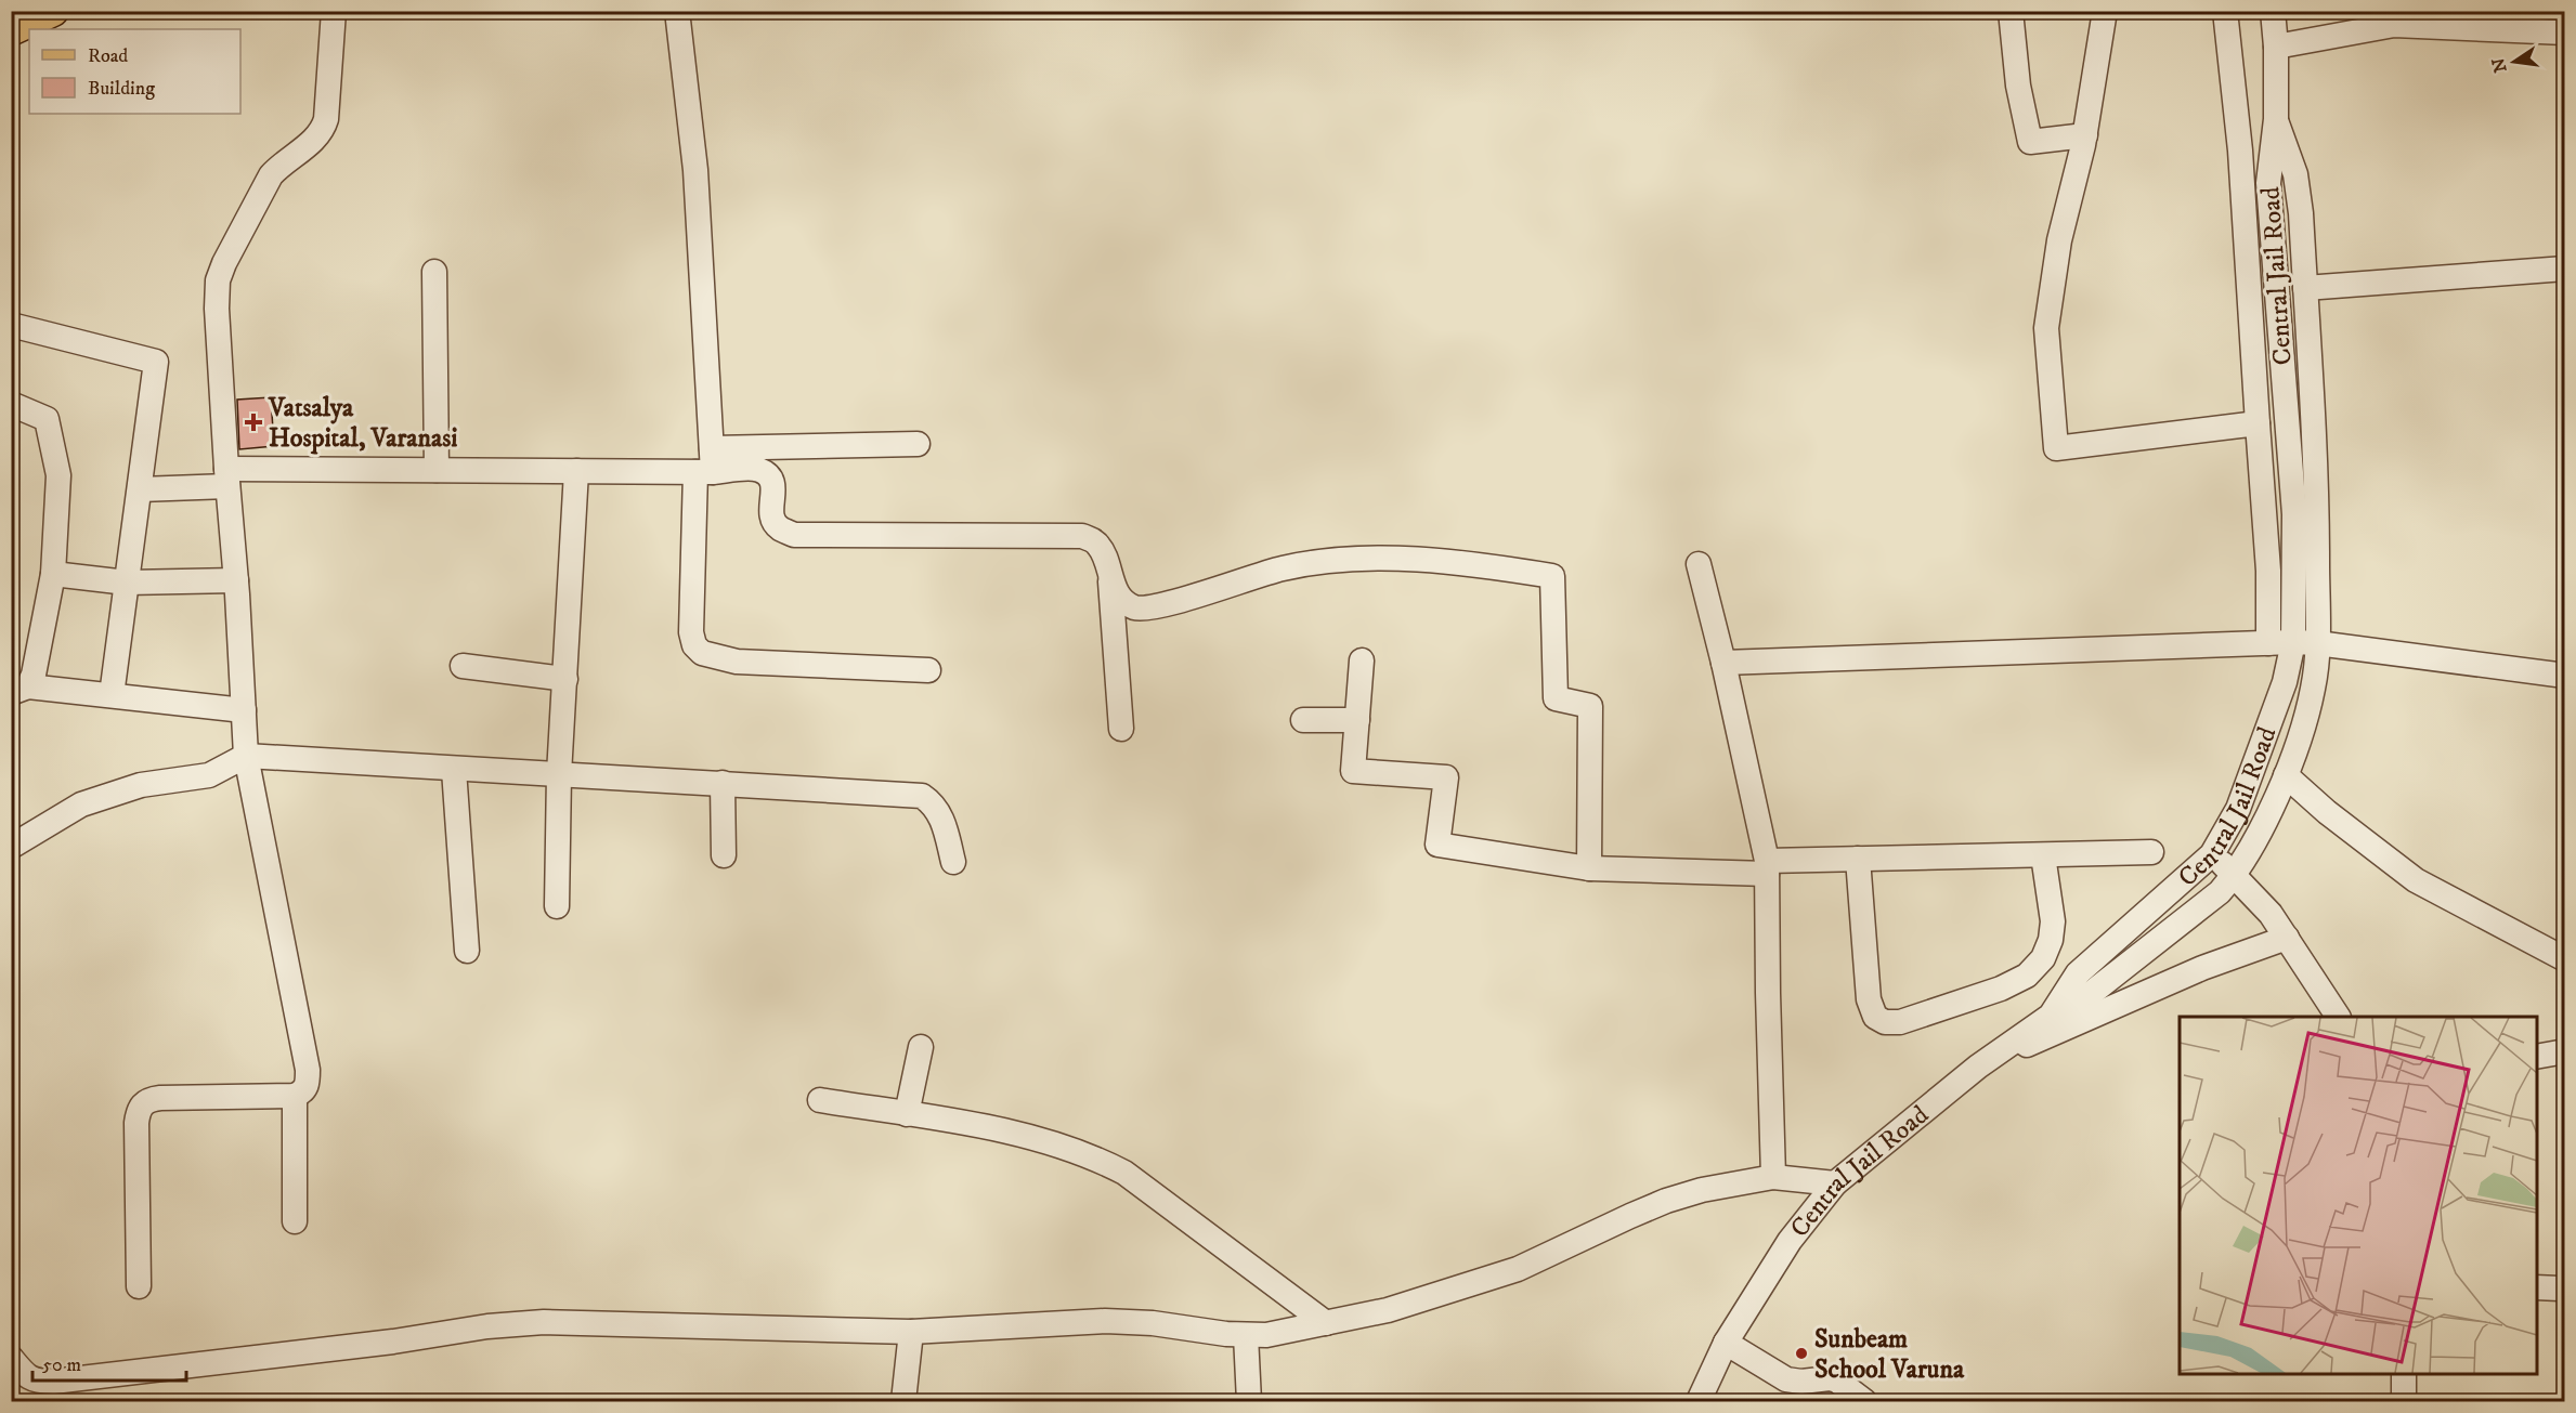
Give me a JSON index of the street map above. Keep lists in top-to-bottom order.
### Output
{
  "streets": {
    "street": ["Central Jail Road"]
  },
  "places": {
    "health": ["Vatsalya Hospital, Varanasi"],
    "other": ["Sunbeam School Varuna"]
  },
  "legend": ["Road", "Building"],
  "scale_bar": "50 m",
  "north": "left"
}
